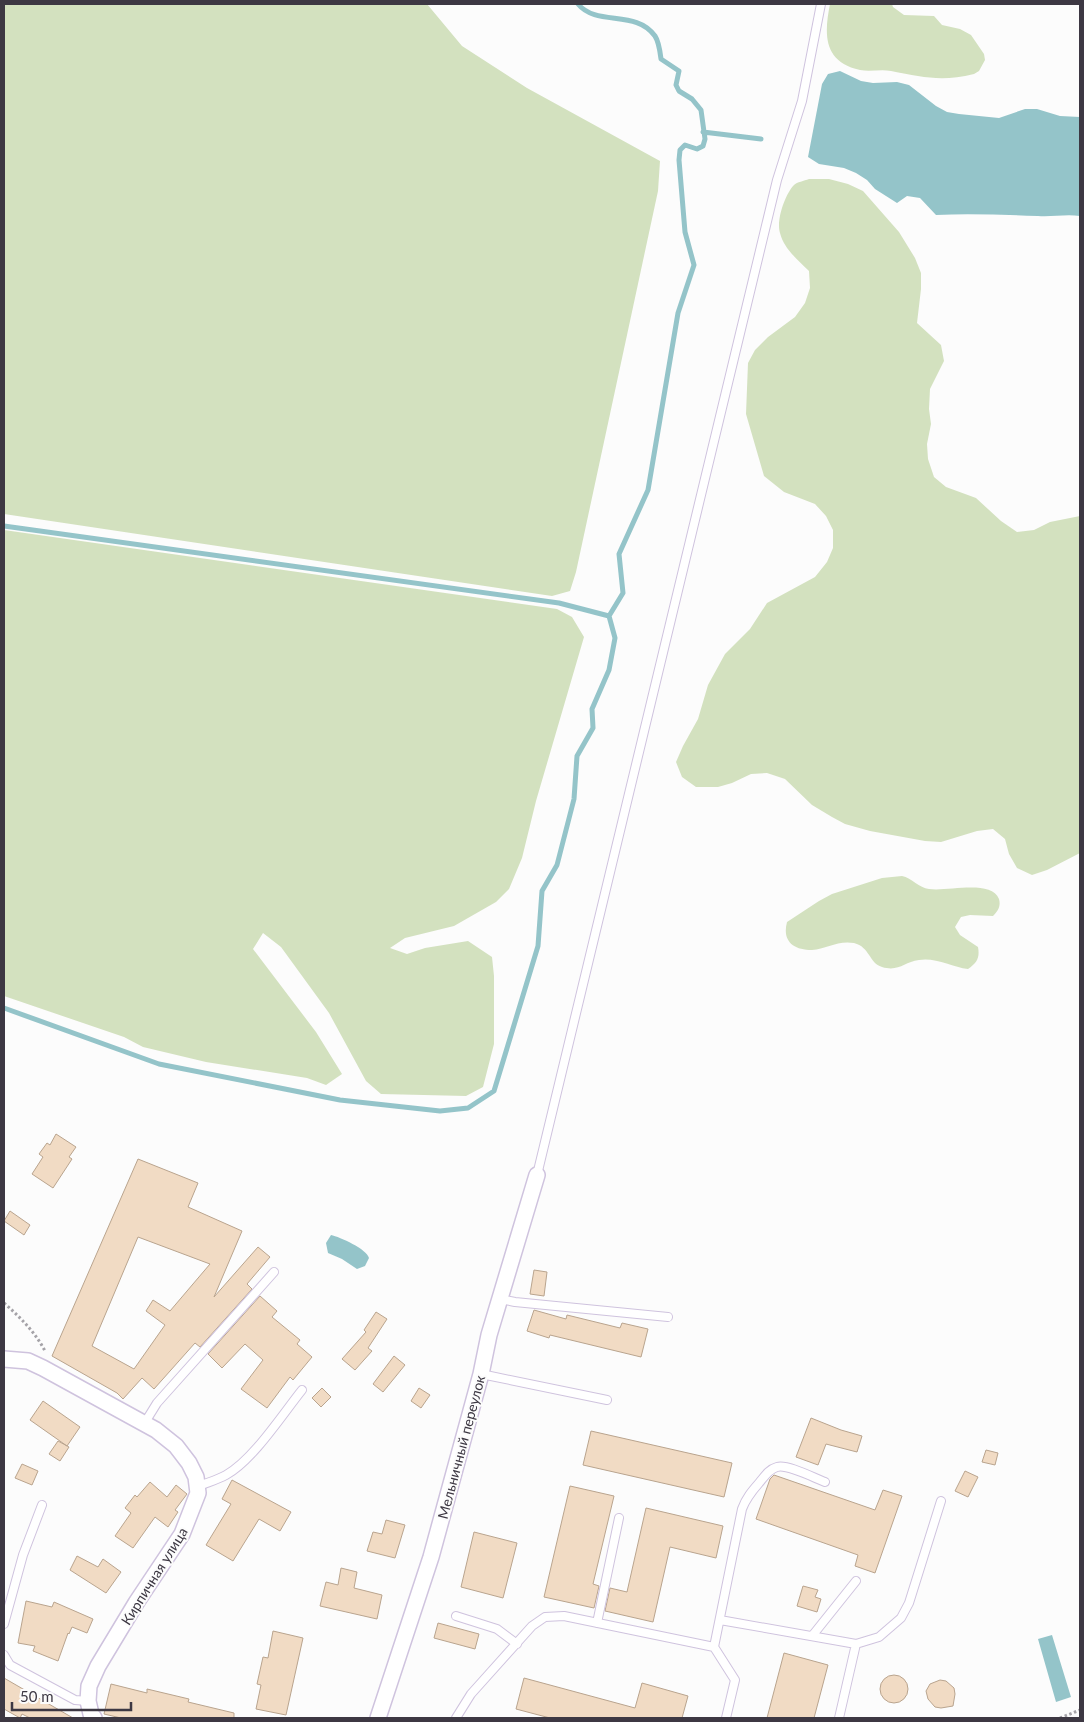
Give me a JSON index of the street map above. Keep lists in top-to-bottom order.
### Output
{
  "streets": {
    "street": ["Мельничный переулок", "Кирпичная улица"]
  },
  "scale_bar": "50 m"
}
